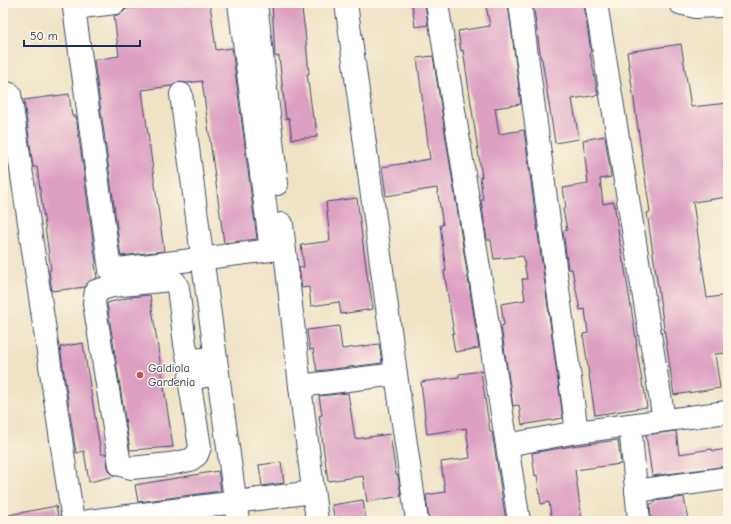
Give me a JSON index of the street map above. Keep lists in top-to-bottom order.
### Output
{
  "places": ["Galdiola Gardenia"],
  "scale_bar": "50 m"
}
